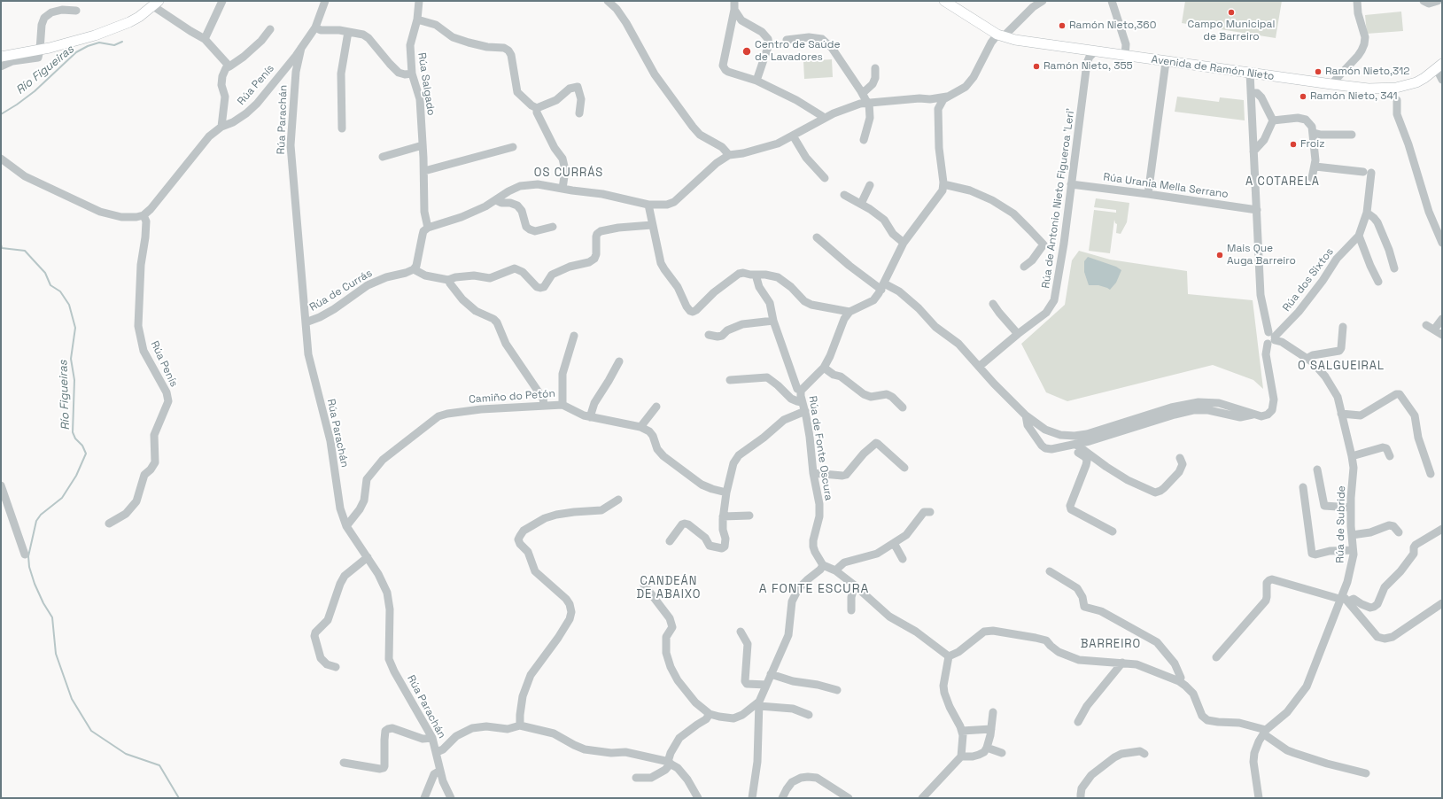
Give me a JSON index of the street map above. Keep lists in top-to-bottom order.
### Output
{
  "streets": {
    "main road": ["Avenida de Ramón Nieto"],
    "street": [
      "Rúa Salgado",
      "Rúa Penís",
      "Rúa Parachán",
      "Rúa Urania Mella Serrano",
      "Rúa de Antonio Nieto Figueroa 'Leri'",
      "Rúa dos Sixtos",
      "Rúa de Currás",
      "Camiño do Petón",
      "Rúa de Fonte Oscura",
      "Rúa de Subride"
    ]
  },
  "crossings": [
    ["Avenida de Ramón Nieto", "Rúa de Antonio Nieto Figueroa 'Leri'"],
    ["Rúa Penís", "Rúa Parachán"],
    ["Rúa Parachán", "Rúa de Currás"],
    ["Rúa Parachán", "Camiño do Petón"],
    ["Rúa Urania Mella Serrano", "Rúa de Antonio Nieto Figueroa 'Leri'"],
    ["Rúa dos Sixtos", "Rúa de Subride"]
  ],
  "districts": [
    "OS CURRÁS",
    "A COTARELA",
    "O SALGUEIRAL",
    "CANDEÁN DE ABAIXO",
    "A FONTE ESCURA",
    "BARREIRO"
  ],
  "water": ["Río Figueiras"],
  "places": [
    "Campo Municipal de Barreiro",
    "Ramón Nieto,360",
    "Centro de Saúde de Lavadores",
    "Ramón Nieto, 355",
    "Ramón Nieto,312",
    "Ramón Nieto, 341",
    "Froiz",
    "Mais Que Auga Barreiro"
  ]
}
